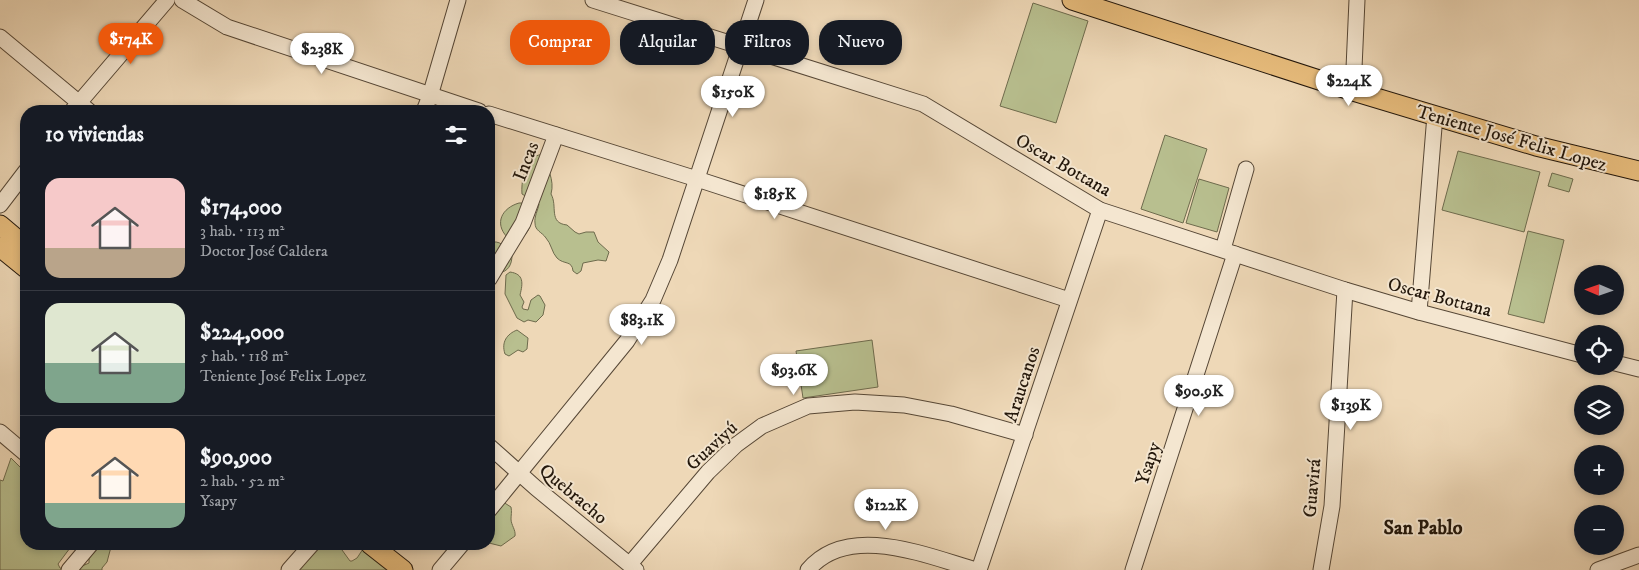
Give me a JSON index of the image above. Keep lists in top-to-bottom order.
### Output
{
  "streets": {
    "main road": ["Teniente José Felix Lopez"],
    "street": [
      "Incas",
      "Oscar Bottana",
      "Araucanos",
      "Guaviyú",
      "Ysapy",
      "Guavirá",
      "Quebracho"
    ]
  },
  "crossings": [
    ["Oscar Bottana", "Araucanos"],
    ["Oscar Bottana", "Ysapy"],
    ["Oscar Bottana", "Guavirá"],
    ["Araucanos", "Guaviyú"],
    ["Guaviyú", "Quebracho"]
  ],
  "districts": ["San Pablo"],
  "north": "left",
  "page": {
    "chip": [
      "Comprar",
      "Alquilar",
      "Filtros",
      "Nuevo"
    ],
    "price": [
      "$174K",
      "$238K",
      "$224K",
      "$150K",
      "$185K",
      "$83.1K",
      "$93.6K",
      "$90.9K",
      "$139K",
      "$122K"
    ],
    "heading": "10 viviendas",
    "list": [
      {
        "name": "$174,000",
        "note": "3 hab. · 113 m² · Doctor José Caldera"
      },
      {
        "name": "$224,000",
        "note": "5 hab. · 118 m² · Teniente José Felix Lopez"
      },
      {
        "name": "$90,900",
        "note": "2 hab. · 52 m² · Ysapy"
      }
    ],
    "map_buttons": ["+", "−"]
  }
}
